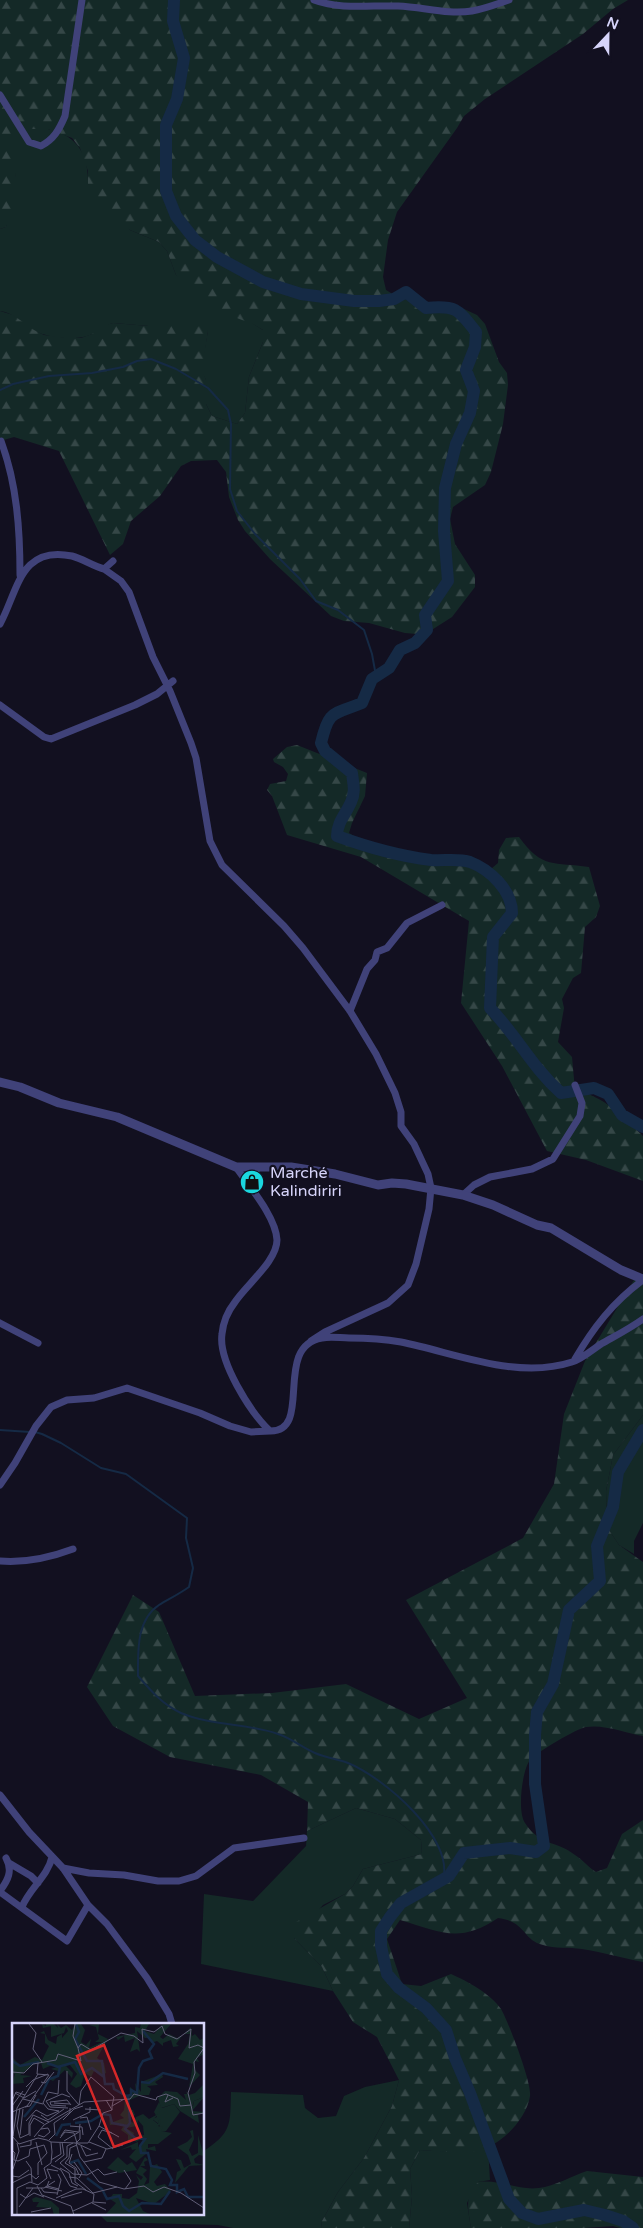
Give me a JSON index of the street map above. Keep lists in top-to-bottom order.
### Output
{
  "places": {
    "shop": ["Marché Kalindiriri"]
  },
  "north": "top"
}
